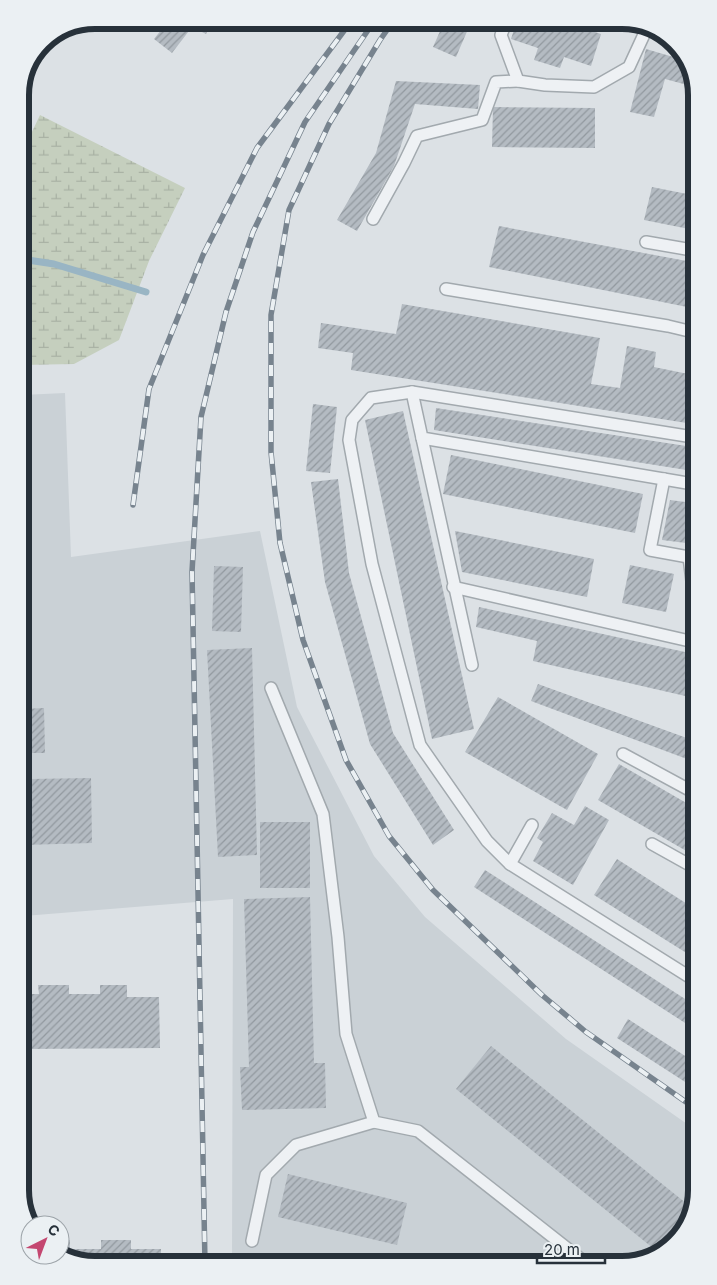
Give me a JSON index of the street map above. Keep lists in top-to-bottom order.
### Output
{
  "scale_bar": "20 m",
  "north": "top right"
}
